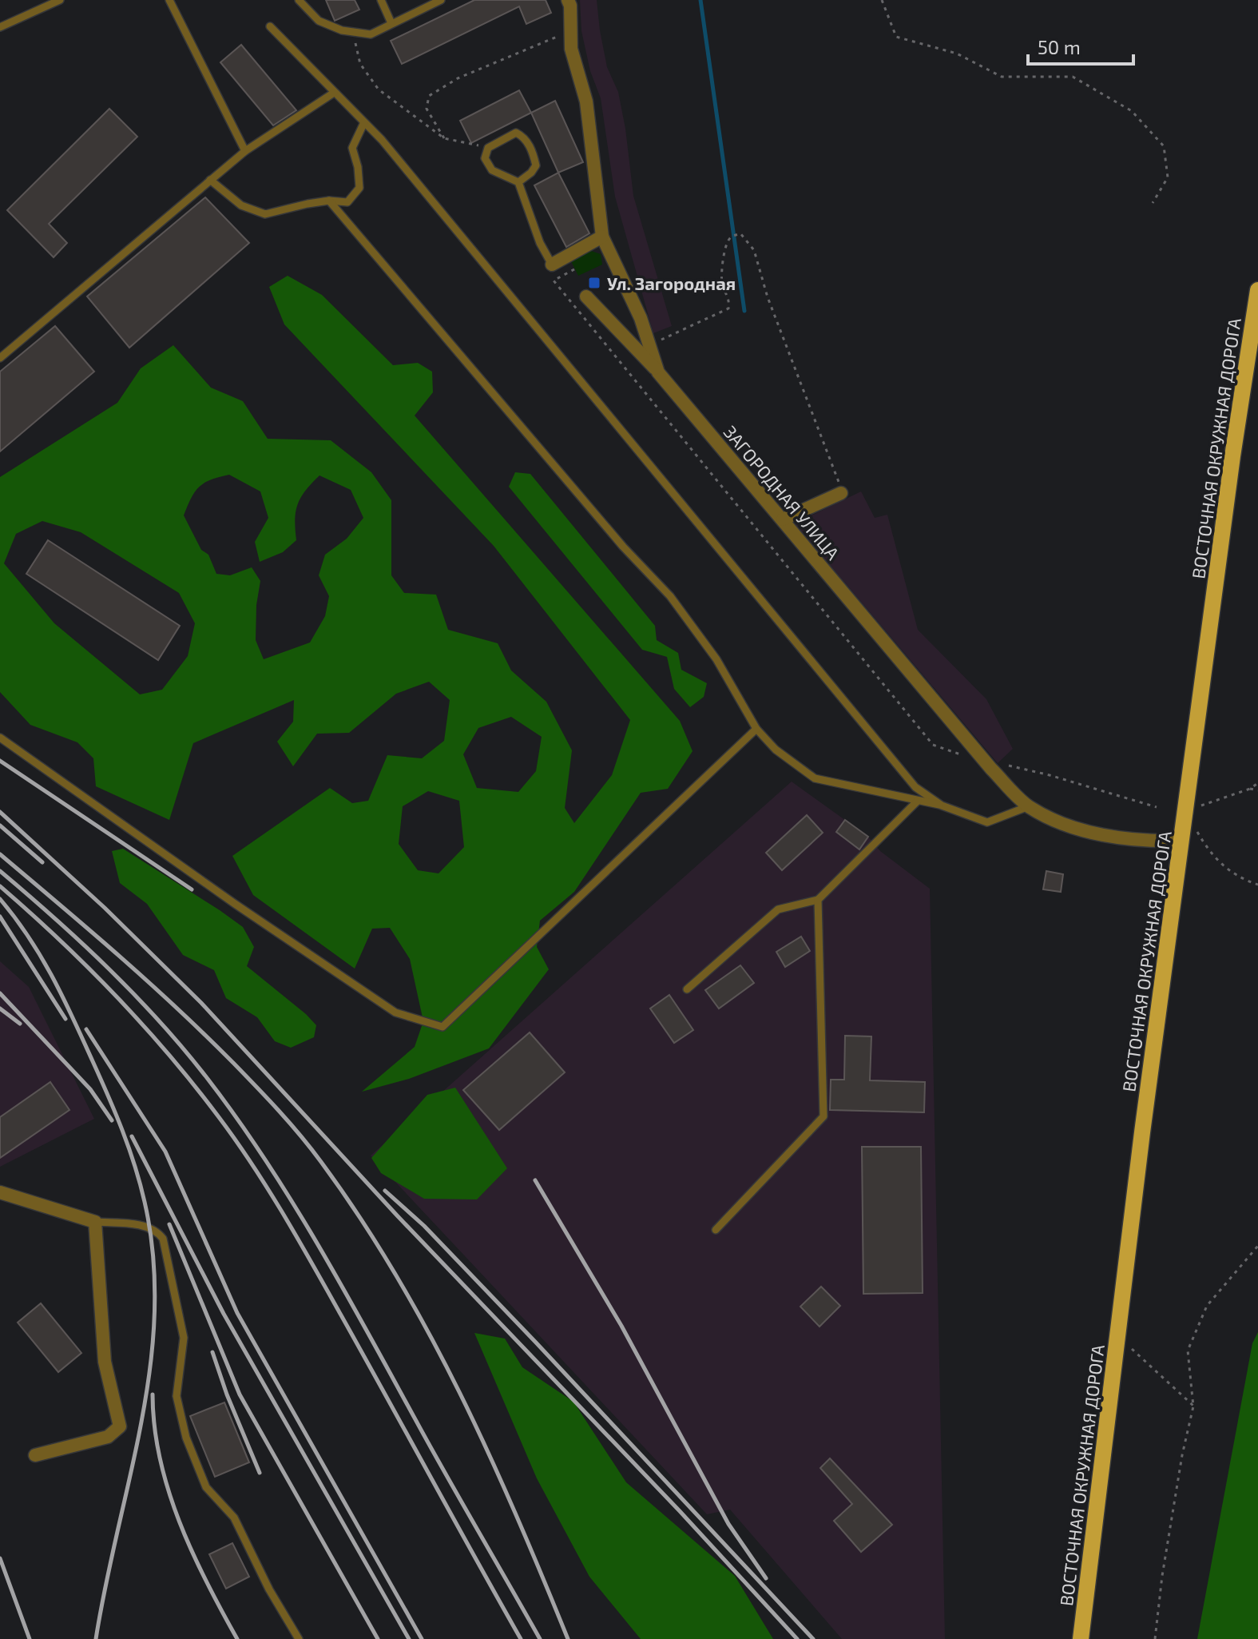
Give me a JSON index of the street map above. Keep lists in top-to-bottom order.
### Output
{
  "streets": {
    "main road": ["ВОСТОЧНАЯ ОКРУЖНАЯ ДОРОГА"],
    "street": ["ЗАГОРОДНАЯ УЛИЦА"]
  },
  "crossings": [
    ["ВОСТОЧНАЯ ОКРУЖНАЯ ДОРОГА", "ЗАГОРОДНАЯ УЛИЦА"]
  ],
  "places": {
    "transit": ["Ул. Загородная"]
  },
  "scale_bar": "50 m"
}
